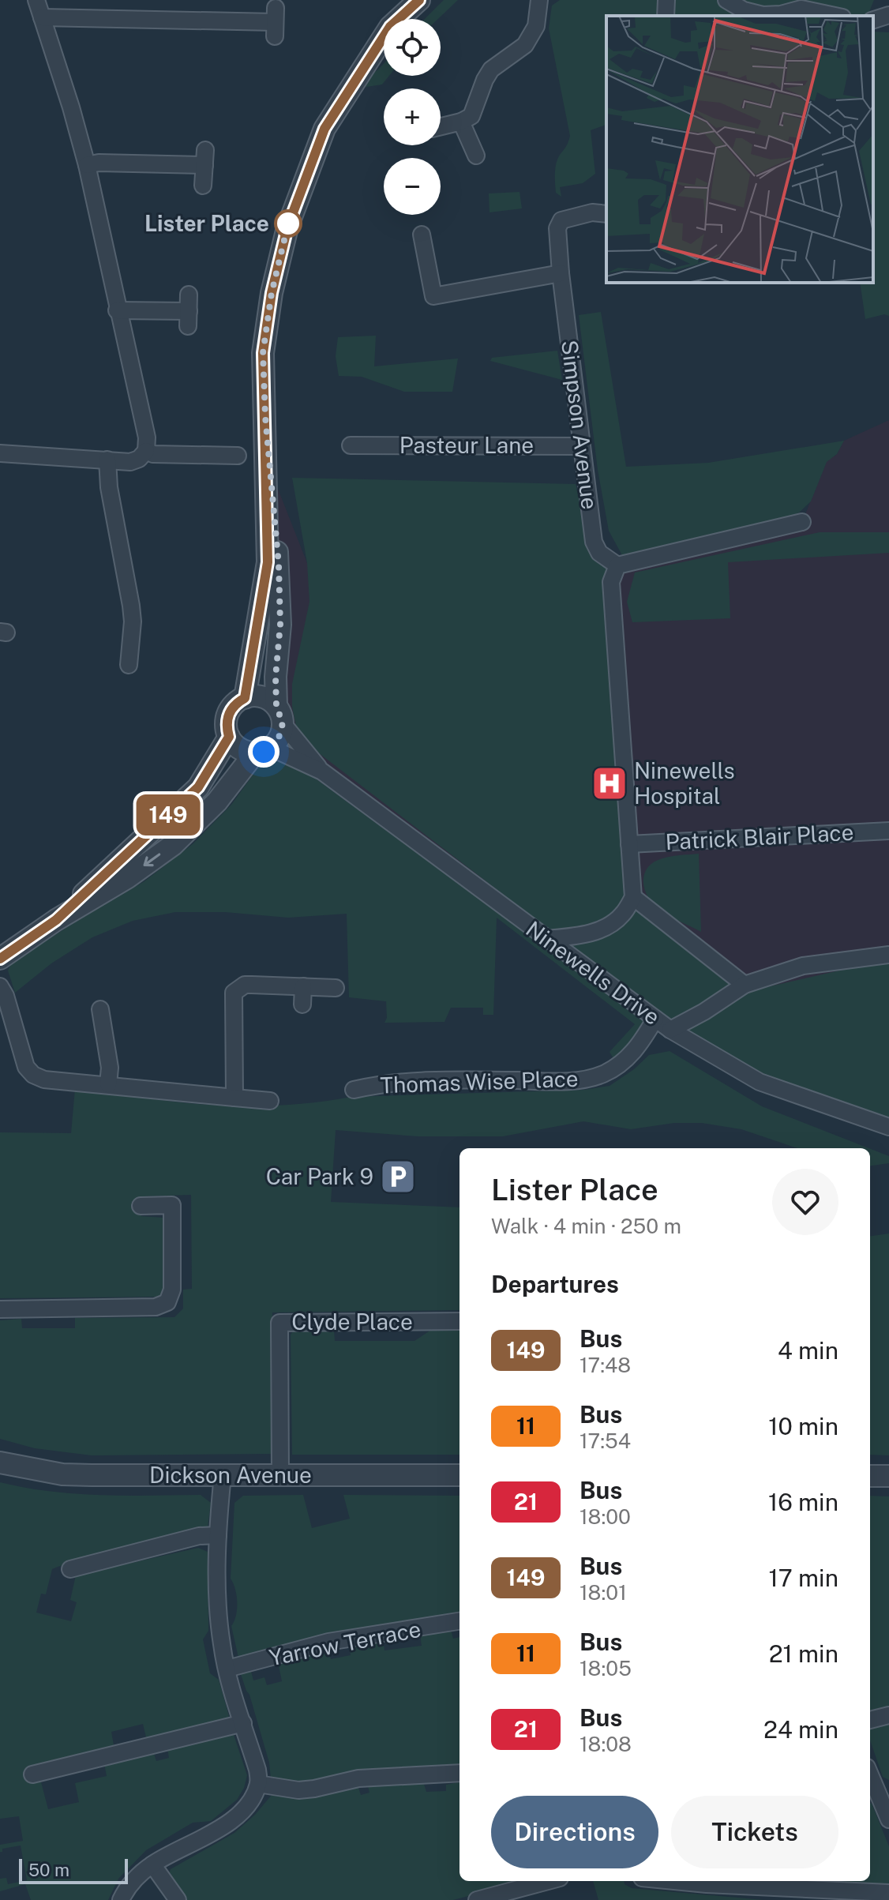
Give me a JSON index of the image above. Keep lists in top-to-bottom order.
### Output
{
  "streets": {
    "street": [
      "Simpson Avenue",
      "Pasteur Lane",
      "Patrick Blair Place",
      "Ninewells Drive",
      "Thomas Wise Place",
      "Clyde Place",
      "Dickson Avenue",
      "Yarrow Terrace"
    ]
  },
  "crossings": [
    ["Simpson Avenue", "Pasteur Lane"],
    ["Ninewells Drive", "Thomas Wise Place"],
    ["Clyde Place", "Dickson Avenue"]
  ],
  "places": {
    "other": ["Lister Place"],
    "hospital": ["Ninewells Hospital"],
    "parking": ["Car Park 9"]
  },
  "lines": ["bus line 149"],
  "scale_bar": "50 m",
  "page": {
    "on_map": "149",
    "map_buttons": ["+", "−"],
    "heading": [
      ["Lister Place", "Walk · 4 min · 250 m"],
      "Departures"
    ],
    "list": [
      {
        "mark": "149",
        "name": "Bus",
        "note": "17:48",
        "value": "4 min"
      },
      {
        "mark": "11",
        "name": "Bus",
        "note": "17:54",
        "value": "10 min"
      },
      {
        "mark": "21",
        "name": "Bus",
        "note": "18:00",
        "value": "16 min"
      },
      {
        "mark": "149",
        "name": "Bus",
        "note": "18:01",
        "value": "17 min"
      },
      {
        "mark": "11",
        "name": "Bus",
        "note": "18:05",
        "value": "21 min"
      },
      {
        "mark": "21",
        "name": "Bus",
        "note": "18:08",
        "value": "24 min"
      }
    ],
    "buttons": ["Directions", "Tickets"],
    "scale": "50 m"
  }
}
